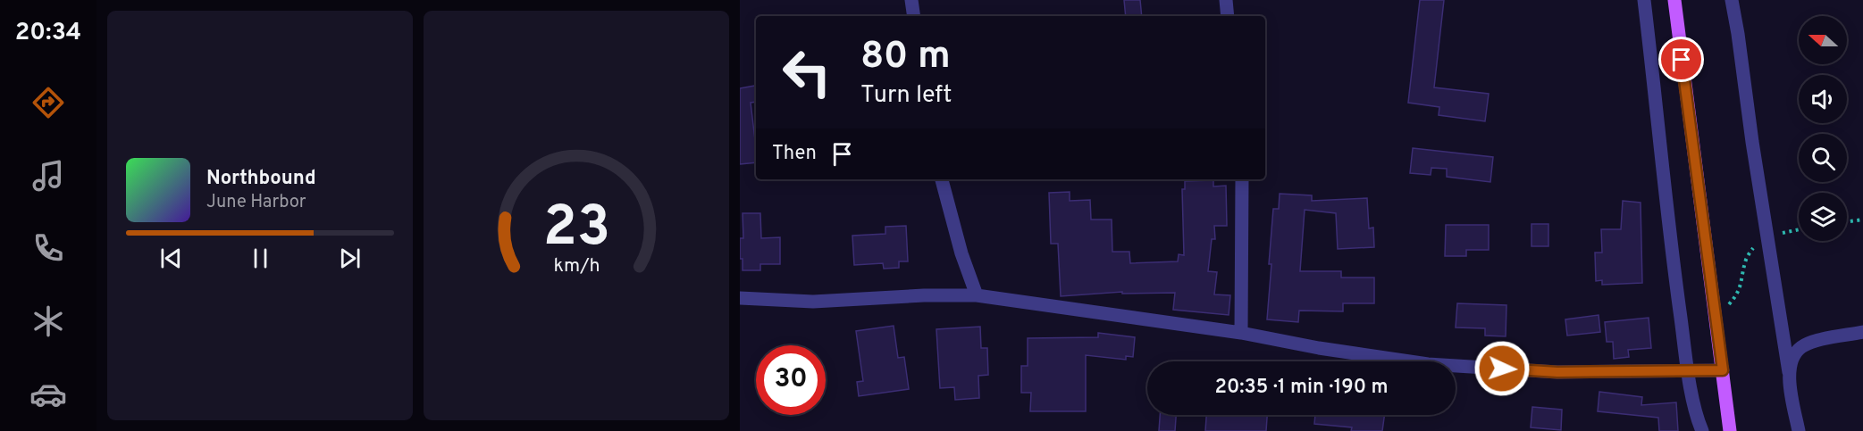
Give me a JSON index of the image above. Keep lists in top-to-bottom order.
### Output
{
  "north": "left",
  "page": {
    "tabs": "20:34",
    "turn": ["80 m", "Turn left"],
    "then": "Then",
    "song": ["Northbound", "June Harbor"],
    "limit": "30",
    "trip": "20:35 · 1 min · 190 m",
    "gauge": ["23", "km/h"]
  }
}
